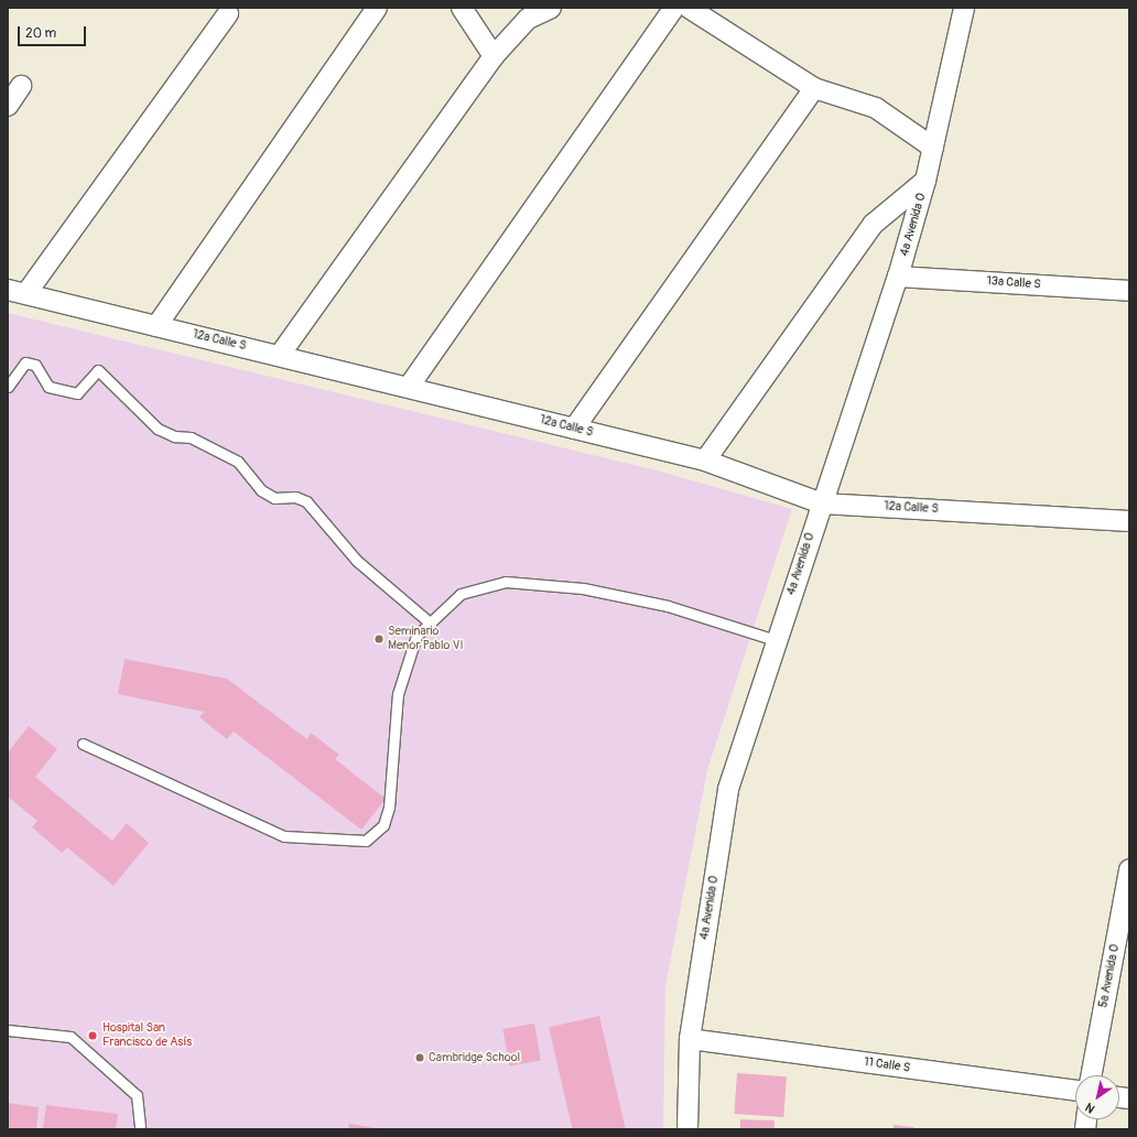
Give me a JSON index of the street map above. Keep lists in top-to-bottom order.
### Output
{
  "streets": {
    "street": [
      "4a Avenida O",
      "13a Calle S",
      "12a Calle S",
      "5a Avenida O",
      "11 Calle S"
    ]
  },
  "crossings": [
    ["4a Avenida O", "13a Calle S"],
    ["4a Avenida O", "12a Calle S"],
    ["4a Avenida O", "11 Calle S"]
  ],
  "places": ["Seminario Menor Pablo VI", "Hospital San Francisco de Asís", "Cambridge School"],
  "scale_bar": "20 m",
  "north": "bottom left"
}
